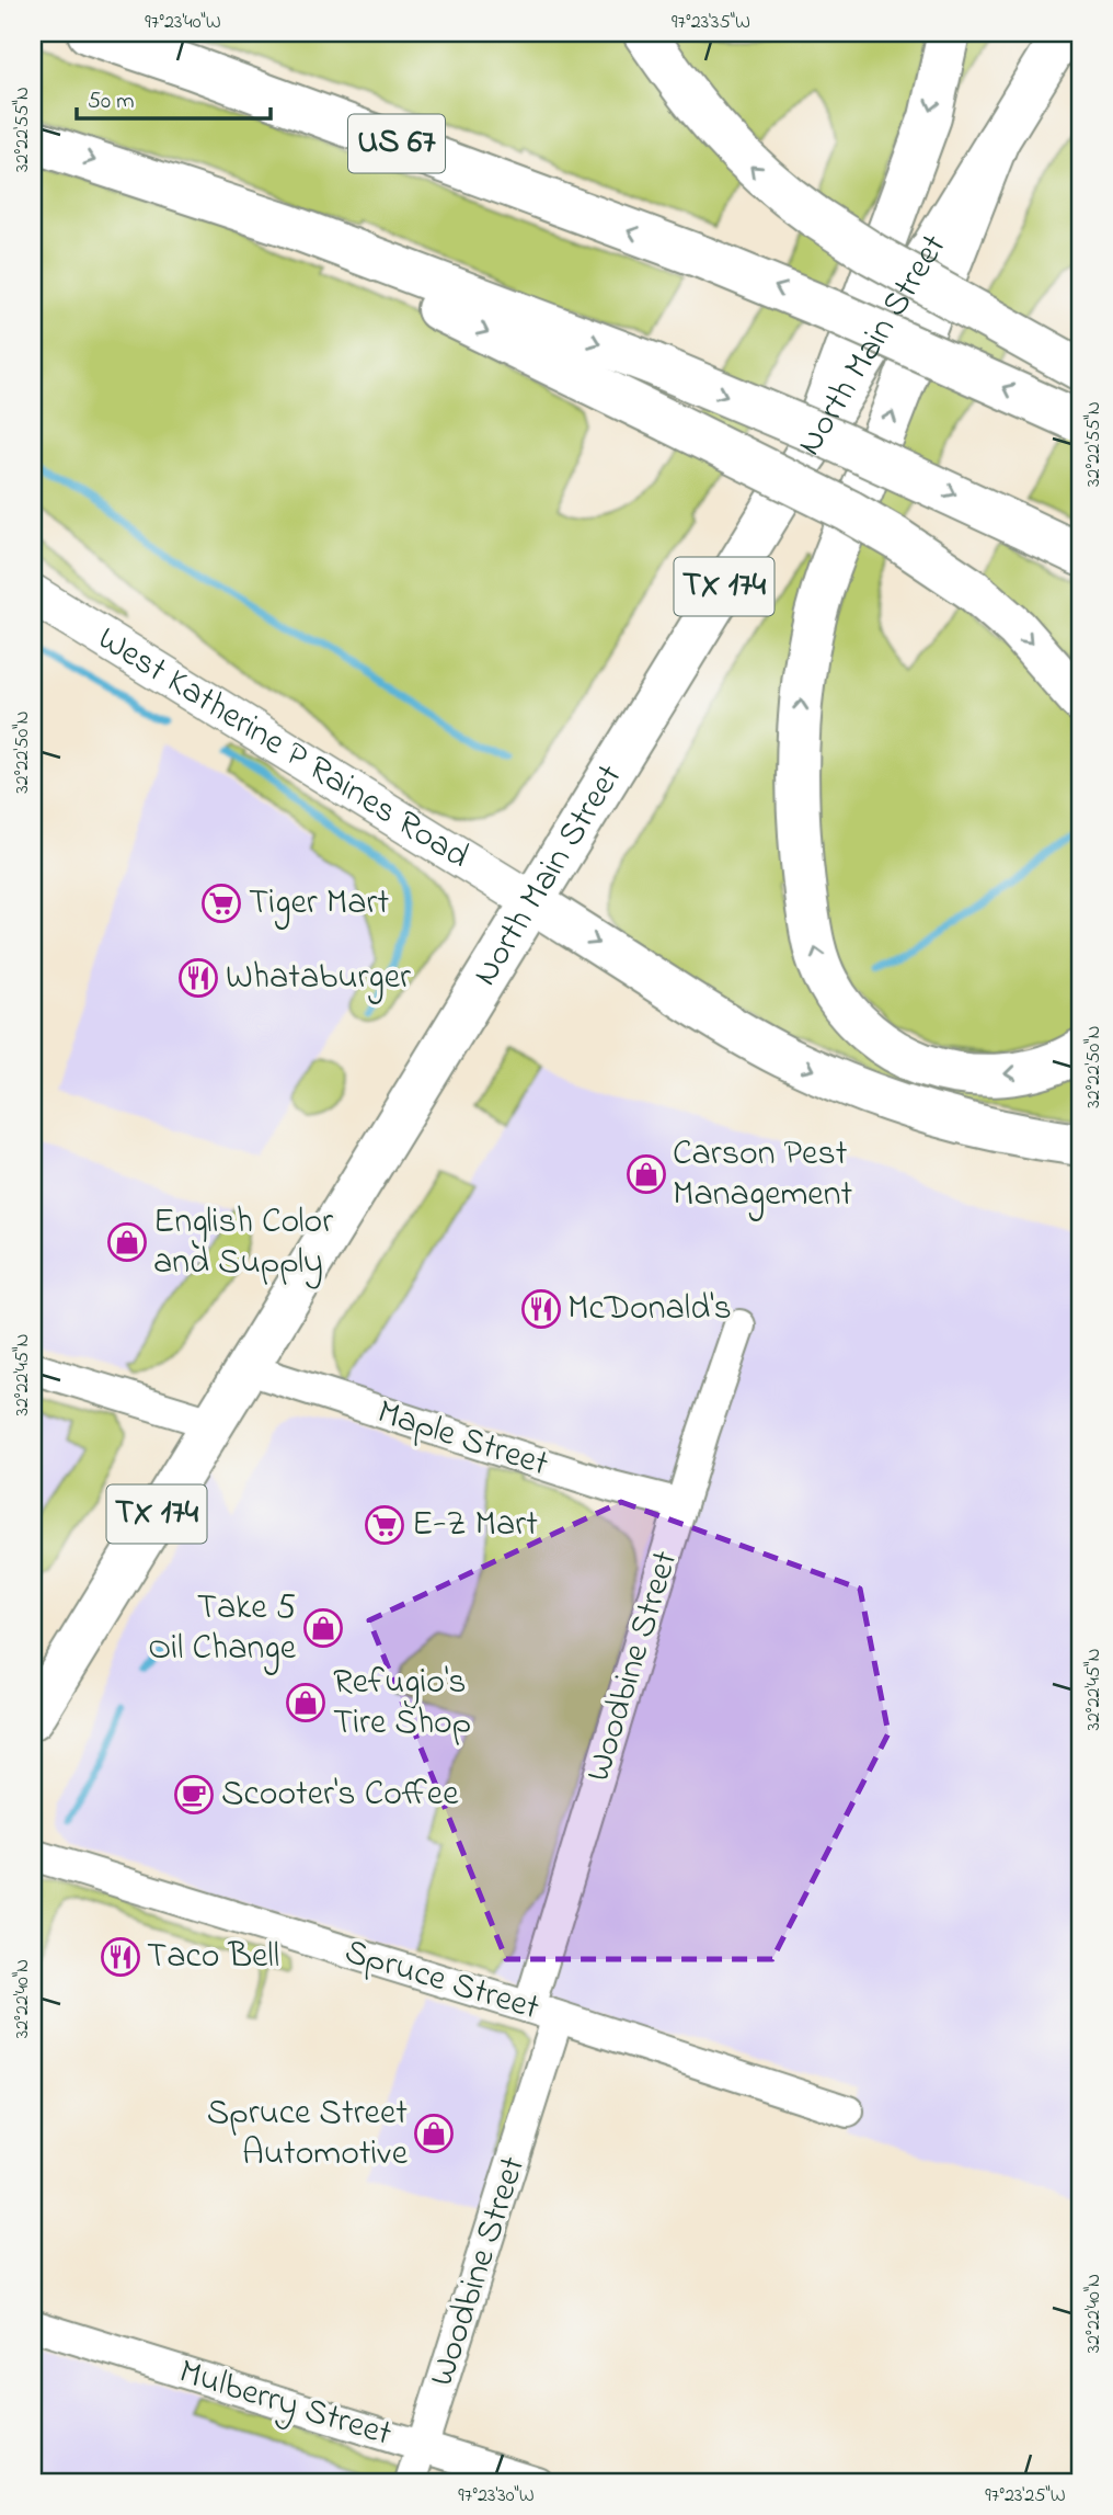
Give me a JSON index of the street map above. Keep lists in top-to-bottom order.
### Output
{
  "streets": {
    "main road": ["US 67", "North Main Street", "TX 174"],
    "street": [
      "West Katherine P Raines Road",
      "Maple Street",
      "Woodbine Street",
      "Spruce Street",
      "Mulberry Street"
    ]
  },
  "crossings": [
    ["North Main Street", "West Katherine P Raines Road"],
    ["North Main Street", "Maple Street"],
    ["Maple Street", "Woodbine Street"],
    ["Woodbine Street", "Spruce Street"],
    ["Woodbine Street", "Mulberry Street"]
  ],
  "places": {
    "supermarket": ["Tiger Mart", "E-Z Mart"],
    "restaurant": ["Whataburger", "McDonald's", "Taco Bell"],
    "shop": [
      "Carson Pest Management",
      "English Color and Supply",
      "Take 5 Oil Change",
      "Refugio's Tire Shop",
      "Spruce Street Automotive"
    ],
    "cafe": ["Scooter's Coffee"]
  },
  "scale_bar": "50 m",
  "coordinates": [
    "97°23'40\"W",
    "97°23'35\"W",
    "32°22'55\"N",
    "32°22'50\"N",
    "32°22'45\"N",
    "32°22'40\"N",
    "97°23'30\"W",
    "97°23'25\"W"
  ]
}
